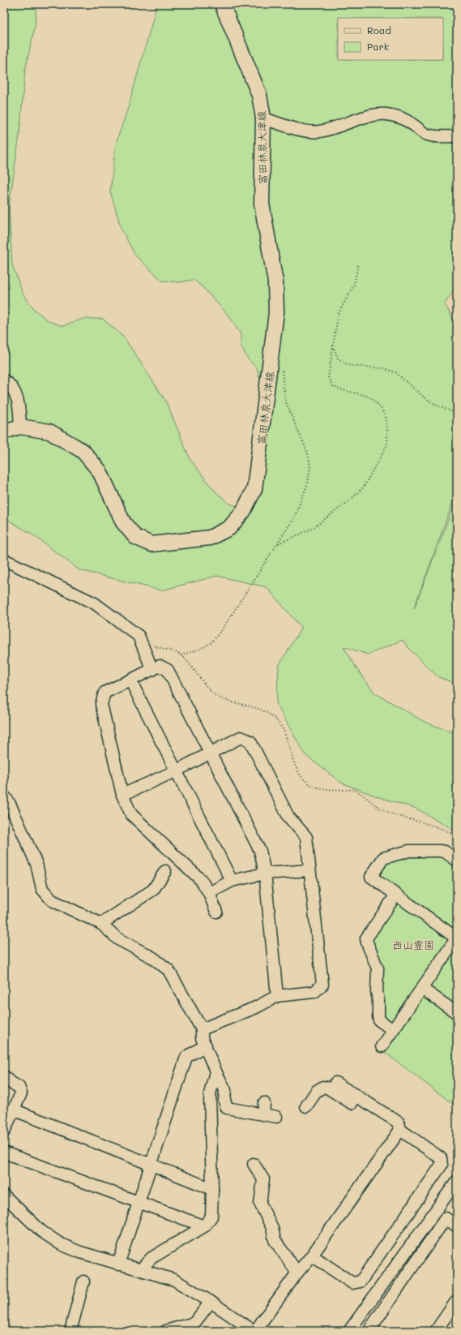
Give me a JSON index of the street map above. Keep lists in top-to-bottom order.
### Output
{
  "streets": {
    "main road": ["富田林泉大津線"]
  },
  "parks": ["西山霊園"],
  "legend": ["Road", "Park"]
}
